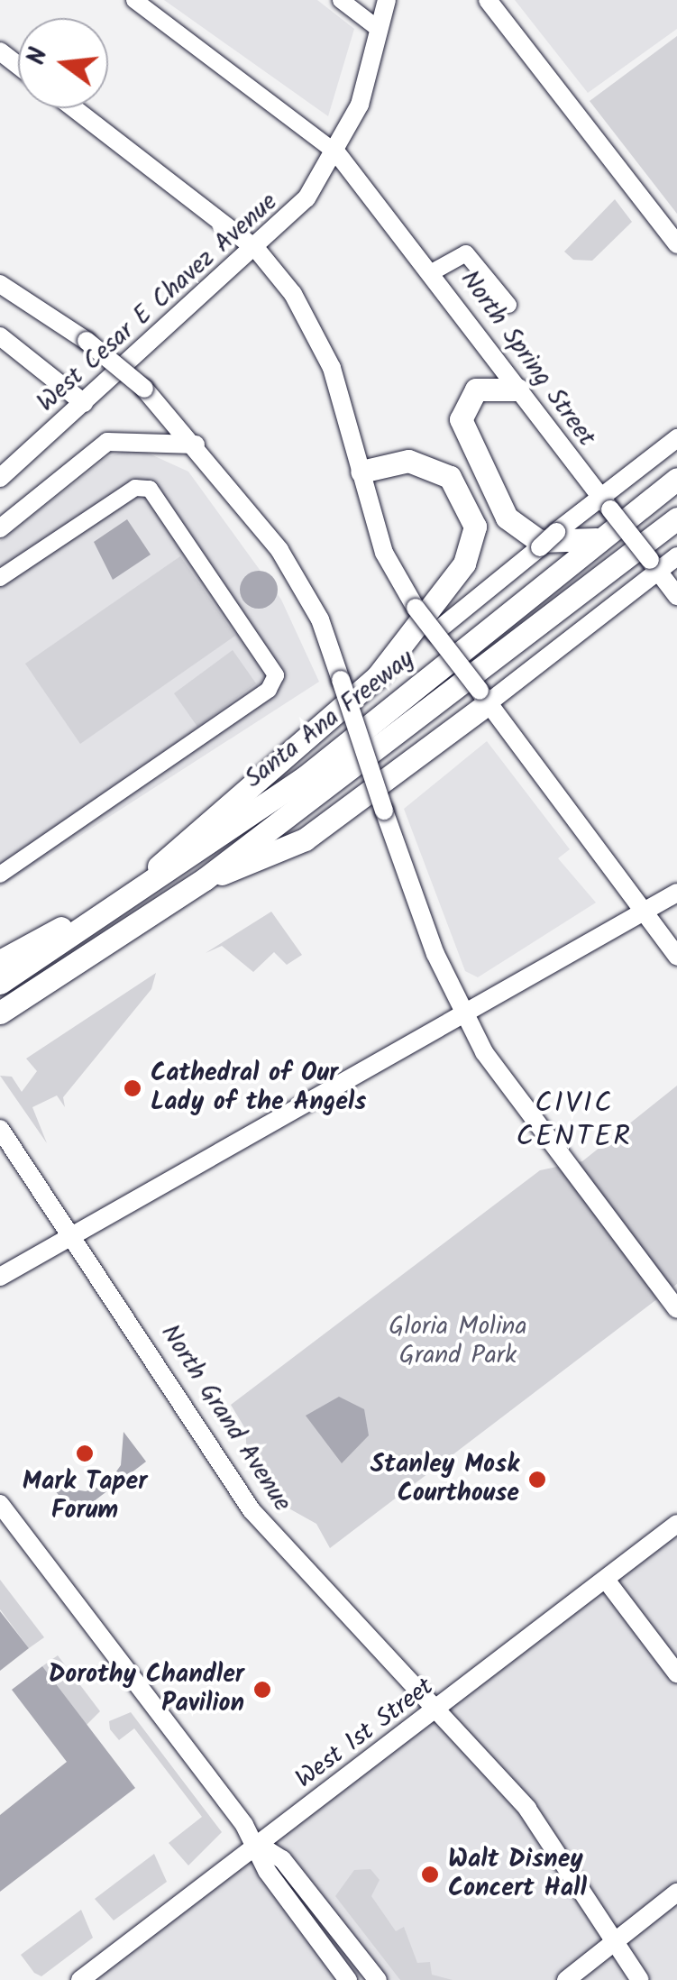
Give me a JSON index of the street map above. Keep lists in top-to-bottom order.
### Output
{
  "streets": {
    "highway": ["Santa Ana Freeway"],
    "main road": [
      "West Cesar E Chavez Avenue",
      "North Spring Street",
      "North Grand Avenue",
      "West 1st Street"
    ]
  },
  "crossings": [
    ["West Cesar E Chavez Avenue", "North Spring Street"],
    ["North Grand Avenue", "West 1st Street"]
  ],
  "districts": ["CIVIC CENTER"],
  "parks": ["Gloria Molina Grand Park"],
  "places": [
    "Cathedral of Our Lady of the Angels",
    "Mark Taper Forum",
    "Stanley Mosk Courthouse",
    "Dorothy Chandler Pavilion",
    "Walt Disney Concert Hall"
  ],
  "north": "left"
}
